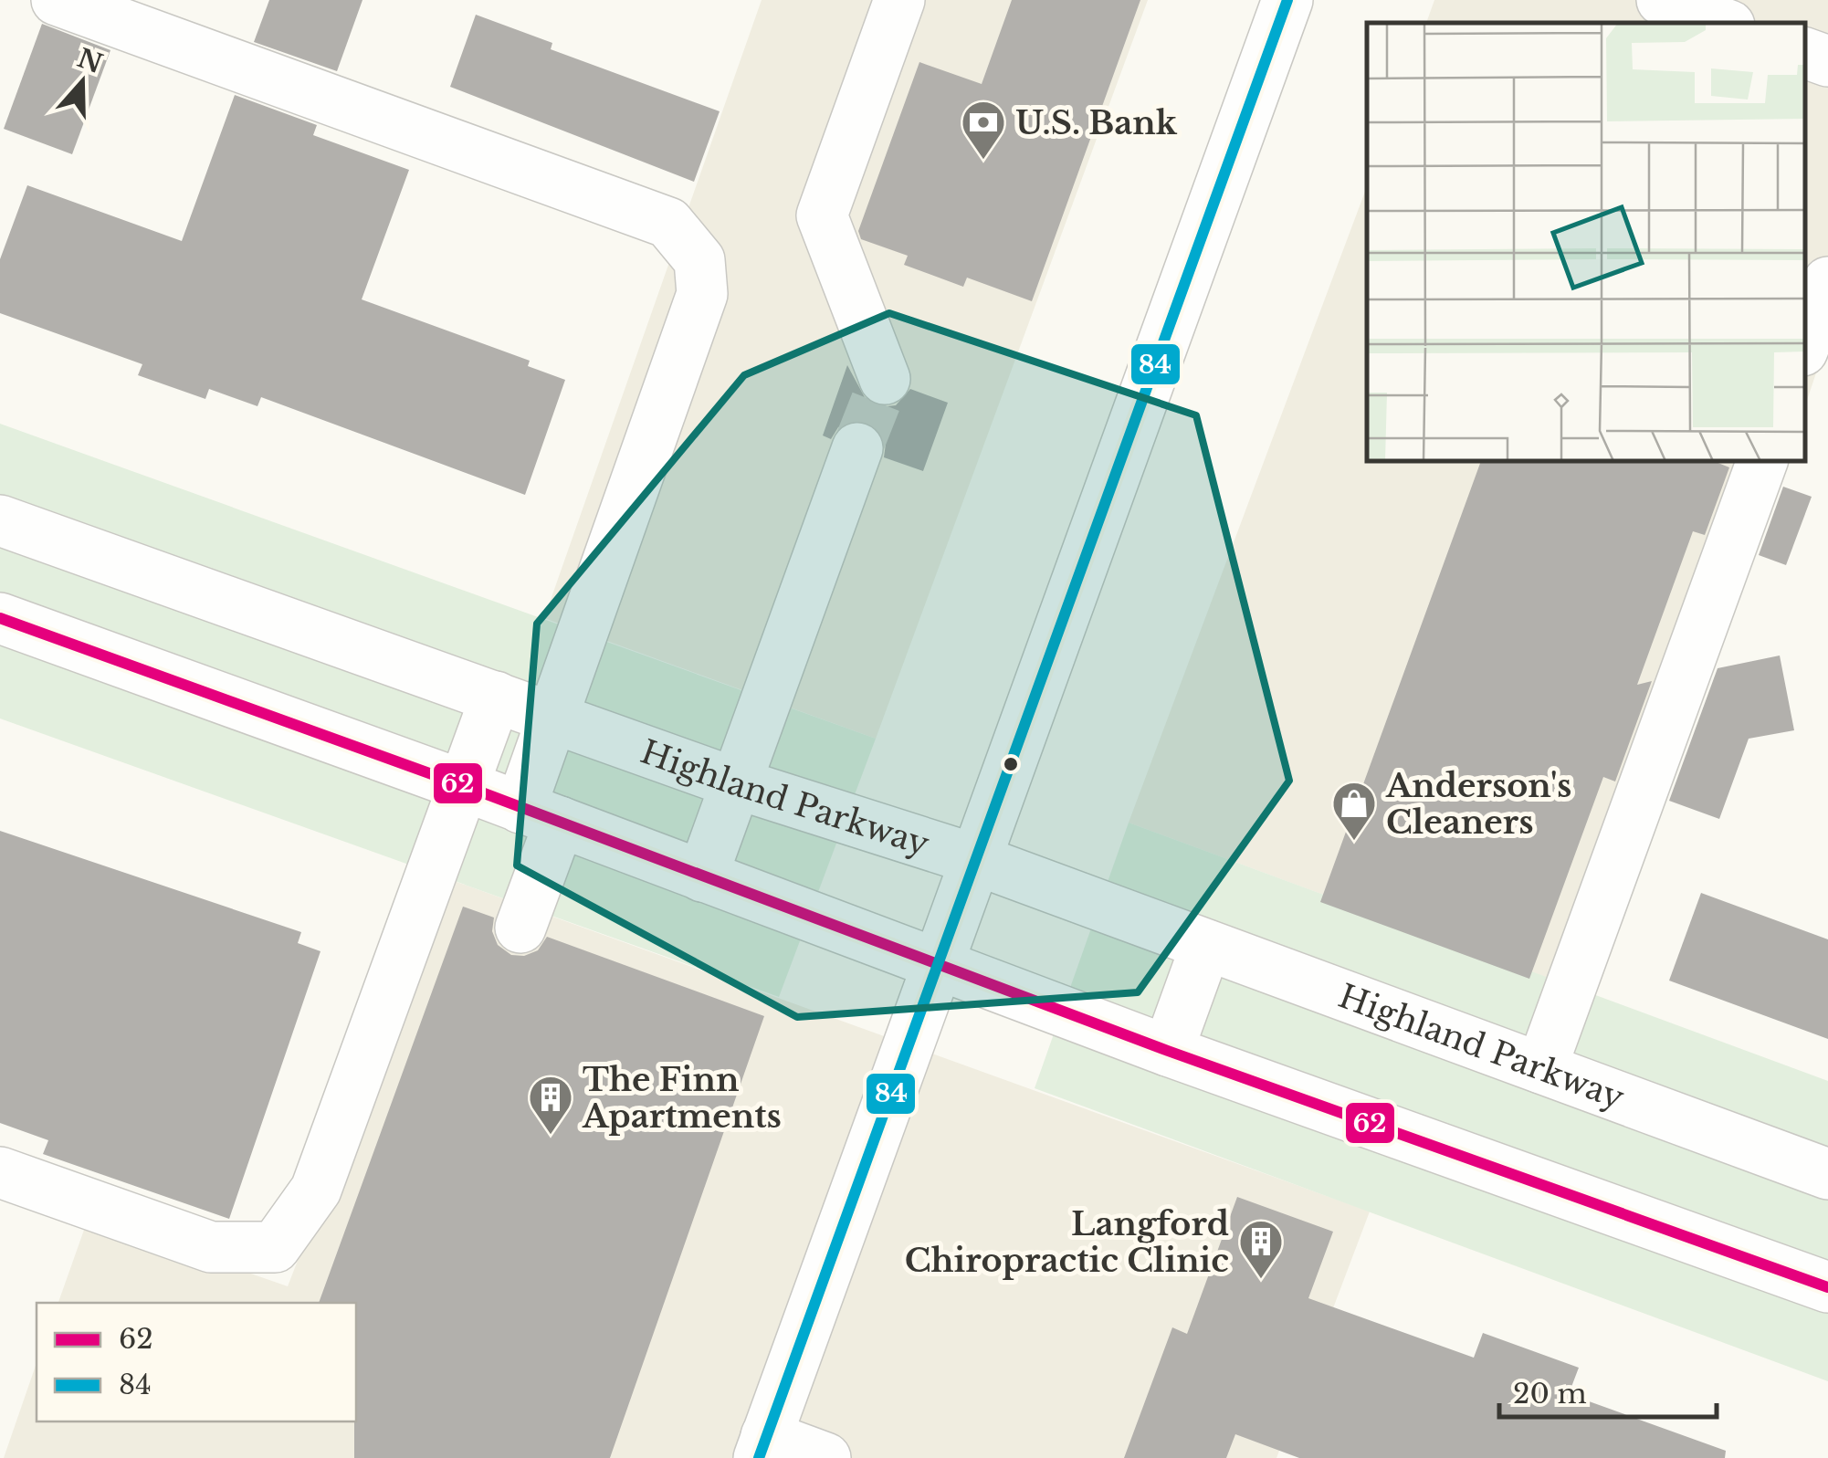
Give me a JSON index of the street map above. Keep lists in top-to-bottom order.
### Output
{
  "streets": {
    "street": ["Highland Parkway"]
  },
  "places": {
    "bank": ["U.S. Bank"],
    "shop": ["Anderson's Cleaners"],
    "building": ["The Finn Apartments", "Langford Chiropractic Clinic"]
  },
  "lines": ["transit line 84", "transit line 62"],
  "legend": ["62", "84"],
  "scale_bar": "20 m",
  "north": "top"
}
